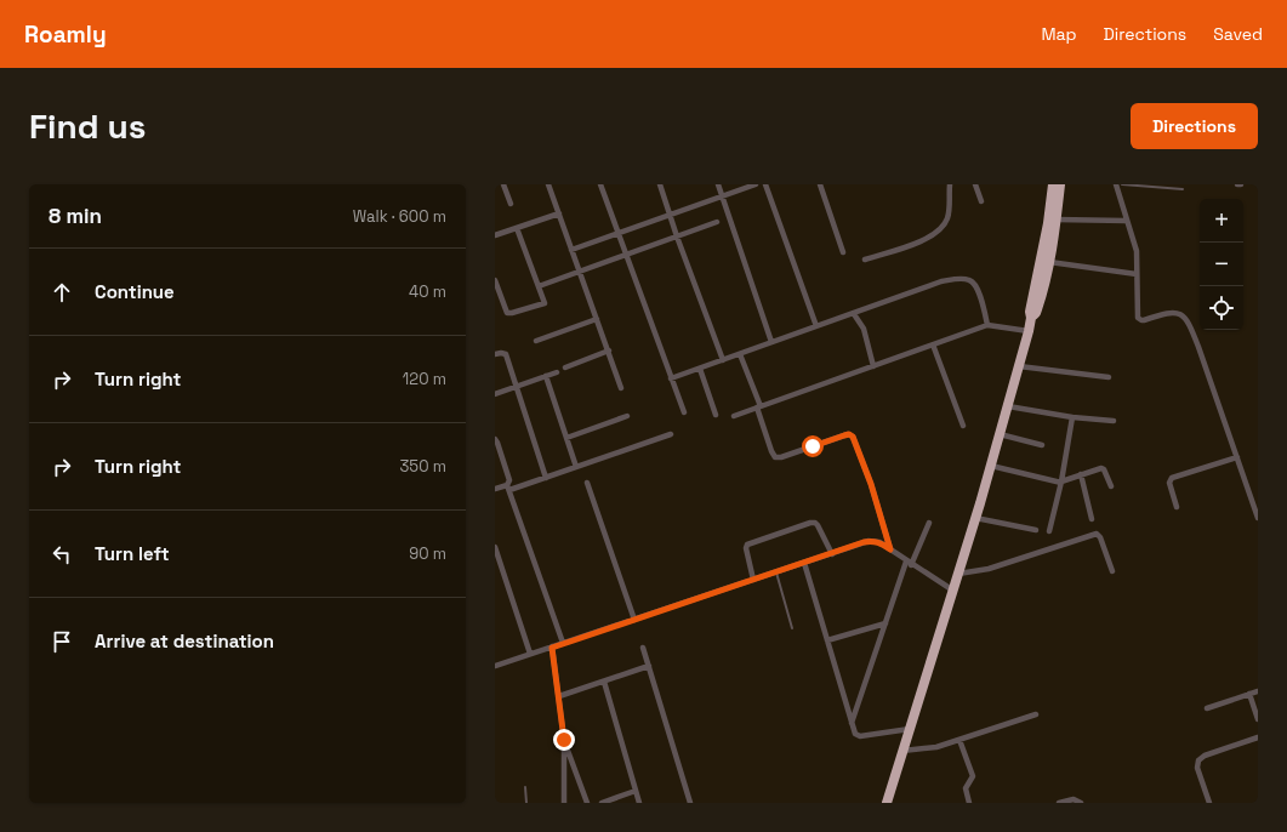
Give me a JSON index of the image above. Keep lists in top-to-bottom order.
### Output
{
  "page": {
    "header": "Roamly",
    "nav": ["Map", "Directions", "Saved"],
    "buttons": "Directions",
    "title": "Find us",
    "heading": ["8 min", "Walk · 600 m"],
    "map_buttons": ["+", "−"],
    "list": [
      ["Continue", "40 m"],
      ["Turn right", "120 m"],
      ["Turn right", "350 m"],
      ["Turn left", "90 m"],
      "Arrive at destination"
    ]
  }
}
